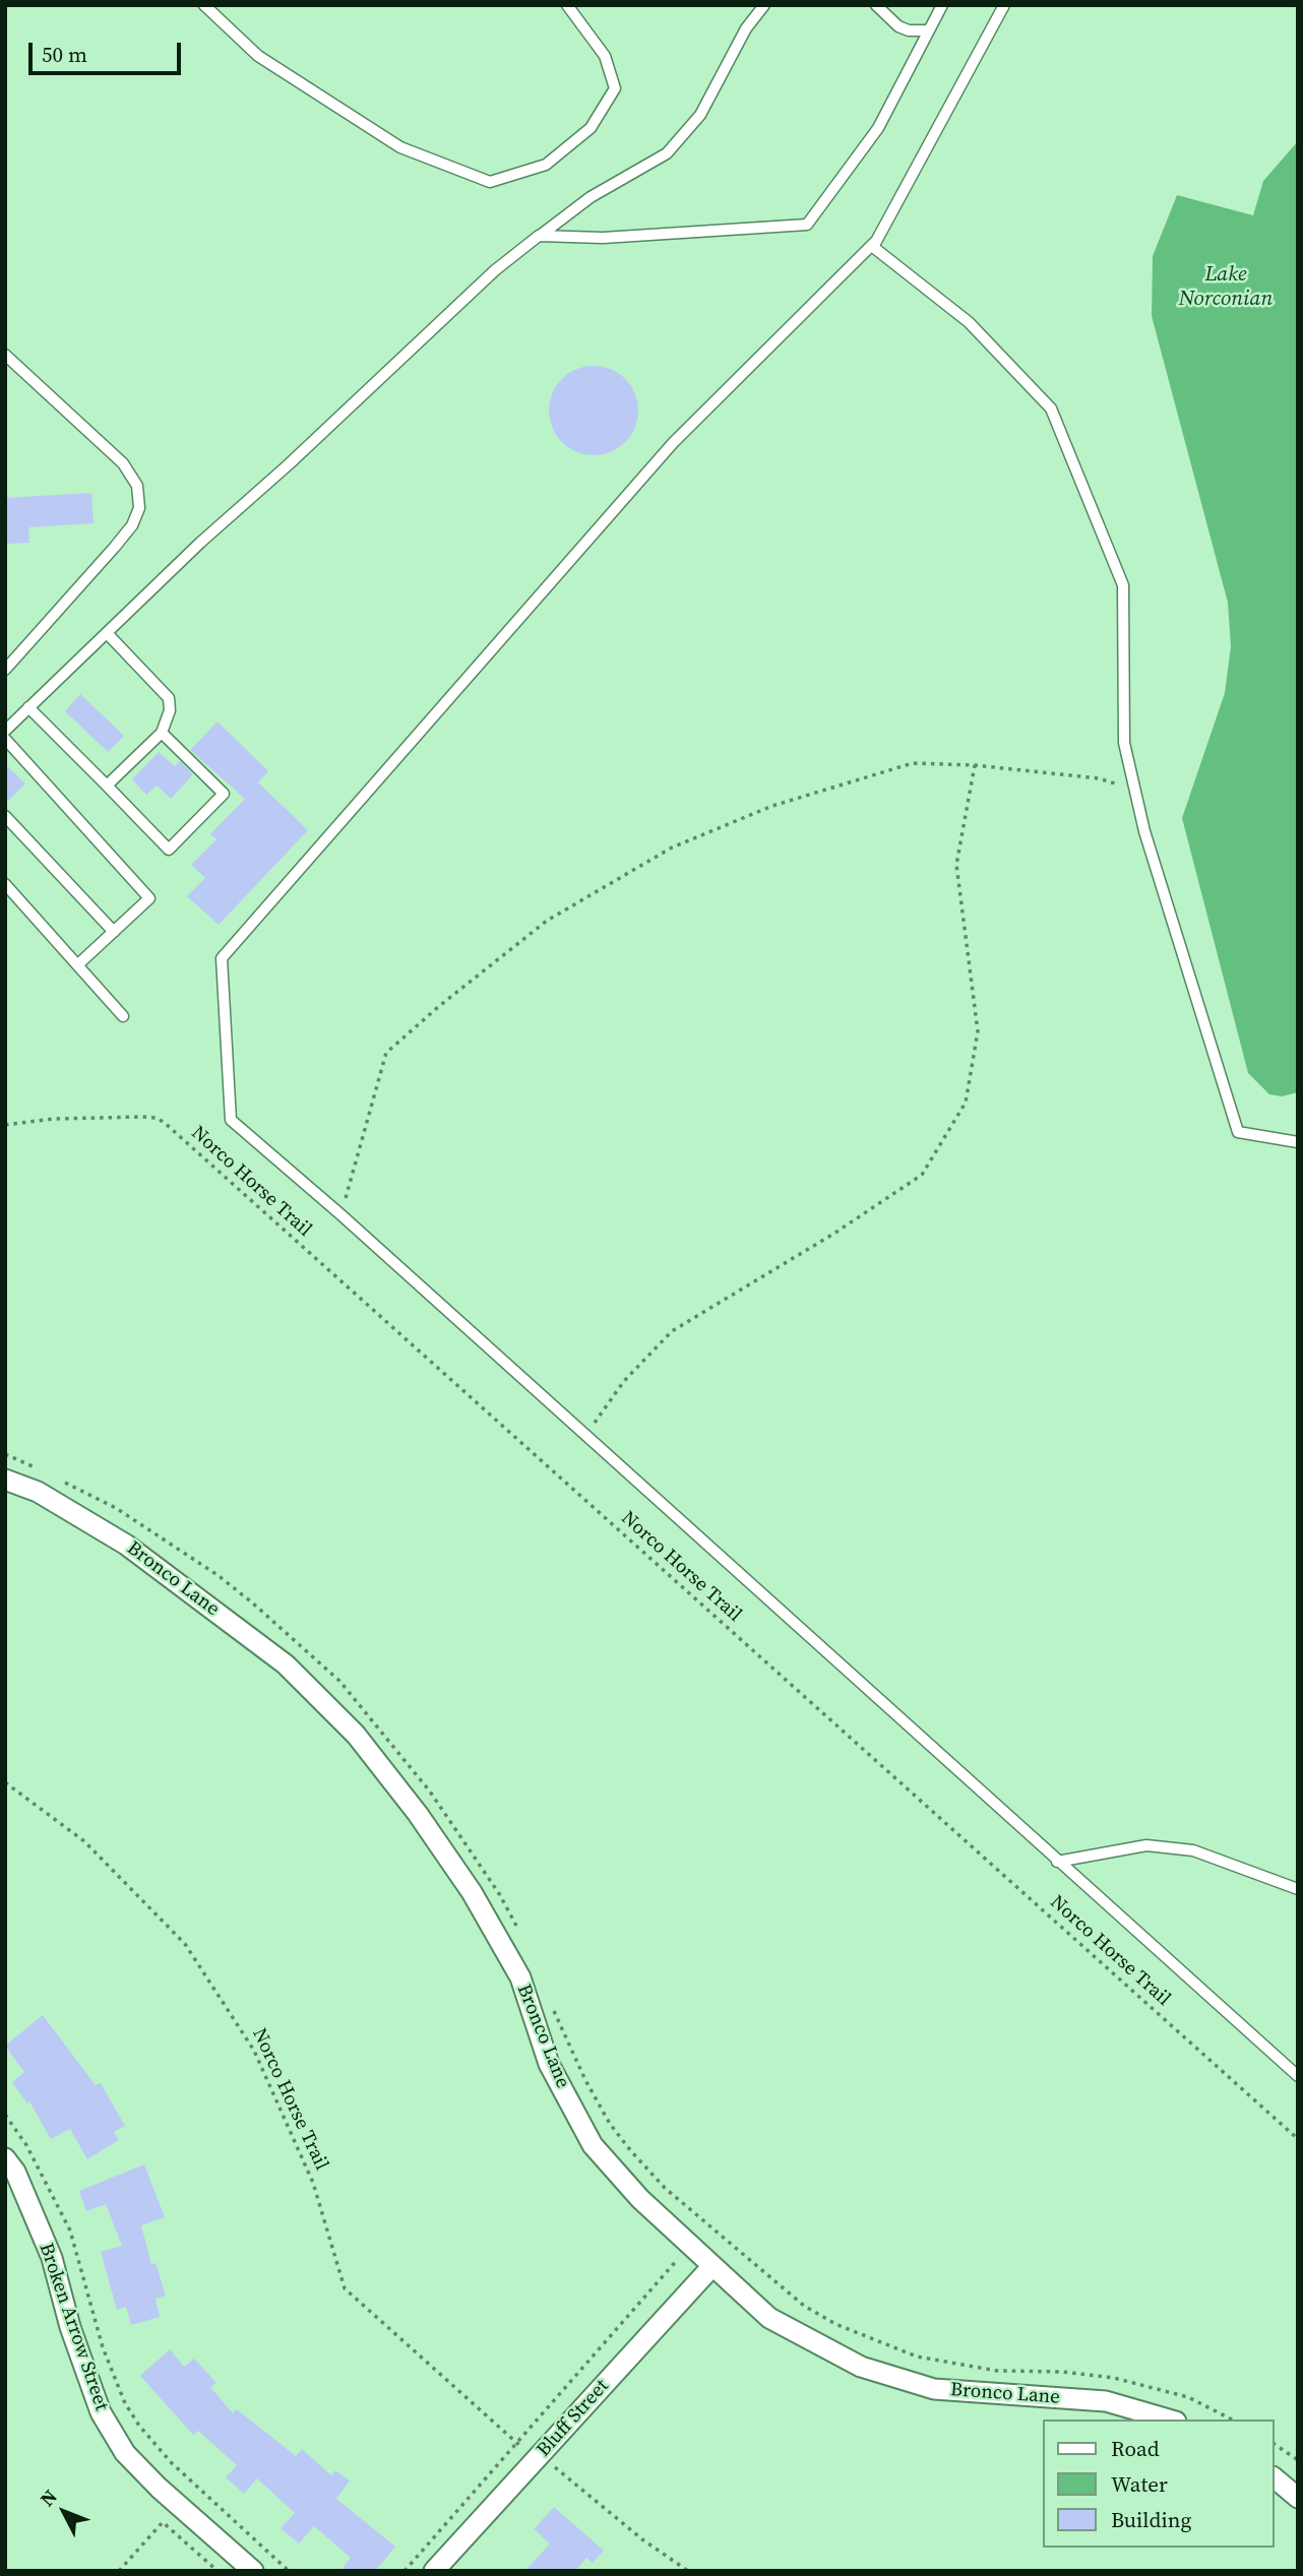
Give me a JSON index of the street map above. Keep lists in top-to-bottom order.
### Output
{
  "streets": {
    "street": ["Bronco Lane", "Broken Arrow Street", "Bluff Street"],
    "path": ["Norco Horse Trail"]
  },
  "crossings": [
    ["Norco Horse Trail", "Bluff Street"],
    ["Bronco Lane", "Bluff Street"]
  ],
  "water": ["Lake Norconian"],
  "legend": ["Road", "Water", "Building"],
  "scale_bar": "50 m",
  "north": "top left"
}
